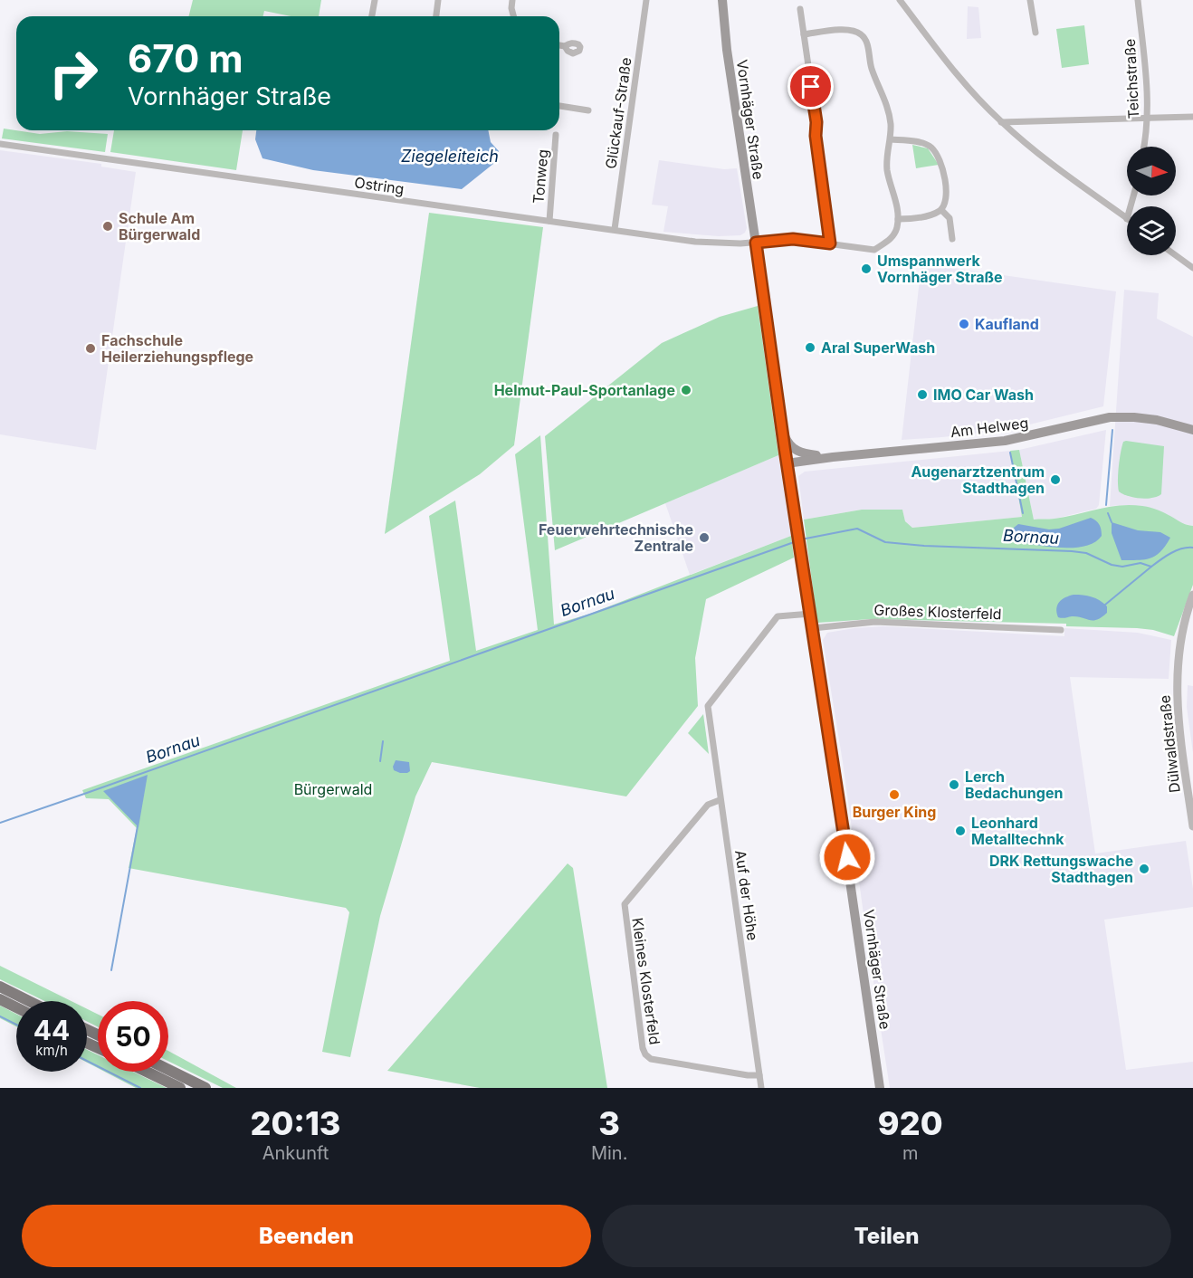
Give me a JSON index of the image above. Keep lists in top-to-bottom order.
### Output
{
  "streets": {
    "main road": ["Vornhäger Straße", "Am Helweg"],
    "street": [
      "Teichstraße",
      "Glückauf-Straße",
      "Tonweg",
      "Ostring",
      "Großes Klosterfeld",
      "Dülwaldstraße",
      "Auf der Höhe",
      "Kleines Klosterfeld"
    ]
  },
  "crossings": [
    ["Glückauf-Straße", "Ostring"],
    ["Vornhäger Straße", "Ostring"],
    ["Vornhäger Straße", "Am Helweg"],
    ["Vornhäger Straße", "Großes Klosterfeld"],
    ["Vornhäger Straße", "Auf der Höhe"],
    ["Tonweg", "Ostring"],
    ["Auf der Höhe", "Kleines Klosterfeld"]
  ],
  "water": ["Ziegeleiteich", "Bornau"],
  "parks": ["Bürgerwald"],
  "places": [
    "Schule Am Bürgerwald",
    "Umspannwerk Vornhäger Straße",
    "Kaufland",
    "Aral SuperWash",
    "Fachschule Heilerziehungspflege",
    "Helmut-Paul-Sportanlage",
    "IMO Car Wash",
    "Augenarztzentrum Stadthagen",
    "Feuerwehrtechnische Zentrale",
    "Lerch Bedachungen",
    "Burger King",
    "Leonhard Metalltechnk",
    "DRK Rettungswache Stadthagen"
  ],
  "north": "right",
  "page": {
    "turn": ["670 m", "Vornhäger Straße"],
    "speed": "44 km/h",
    "limit": "50",
    "eta": [
      "20:13",
      "Ankunft",
      "3",
      "Min.",
      "920",
      "m"
    ],
    "buttons": ["Beenden", "Teilen"]
  }
}
